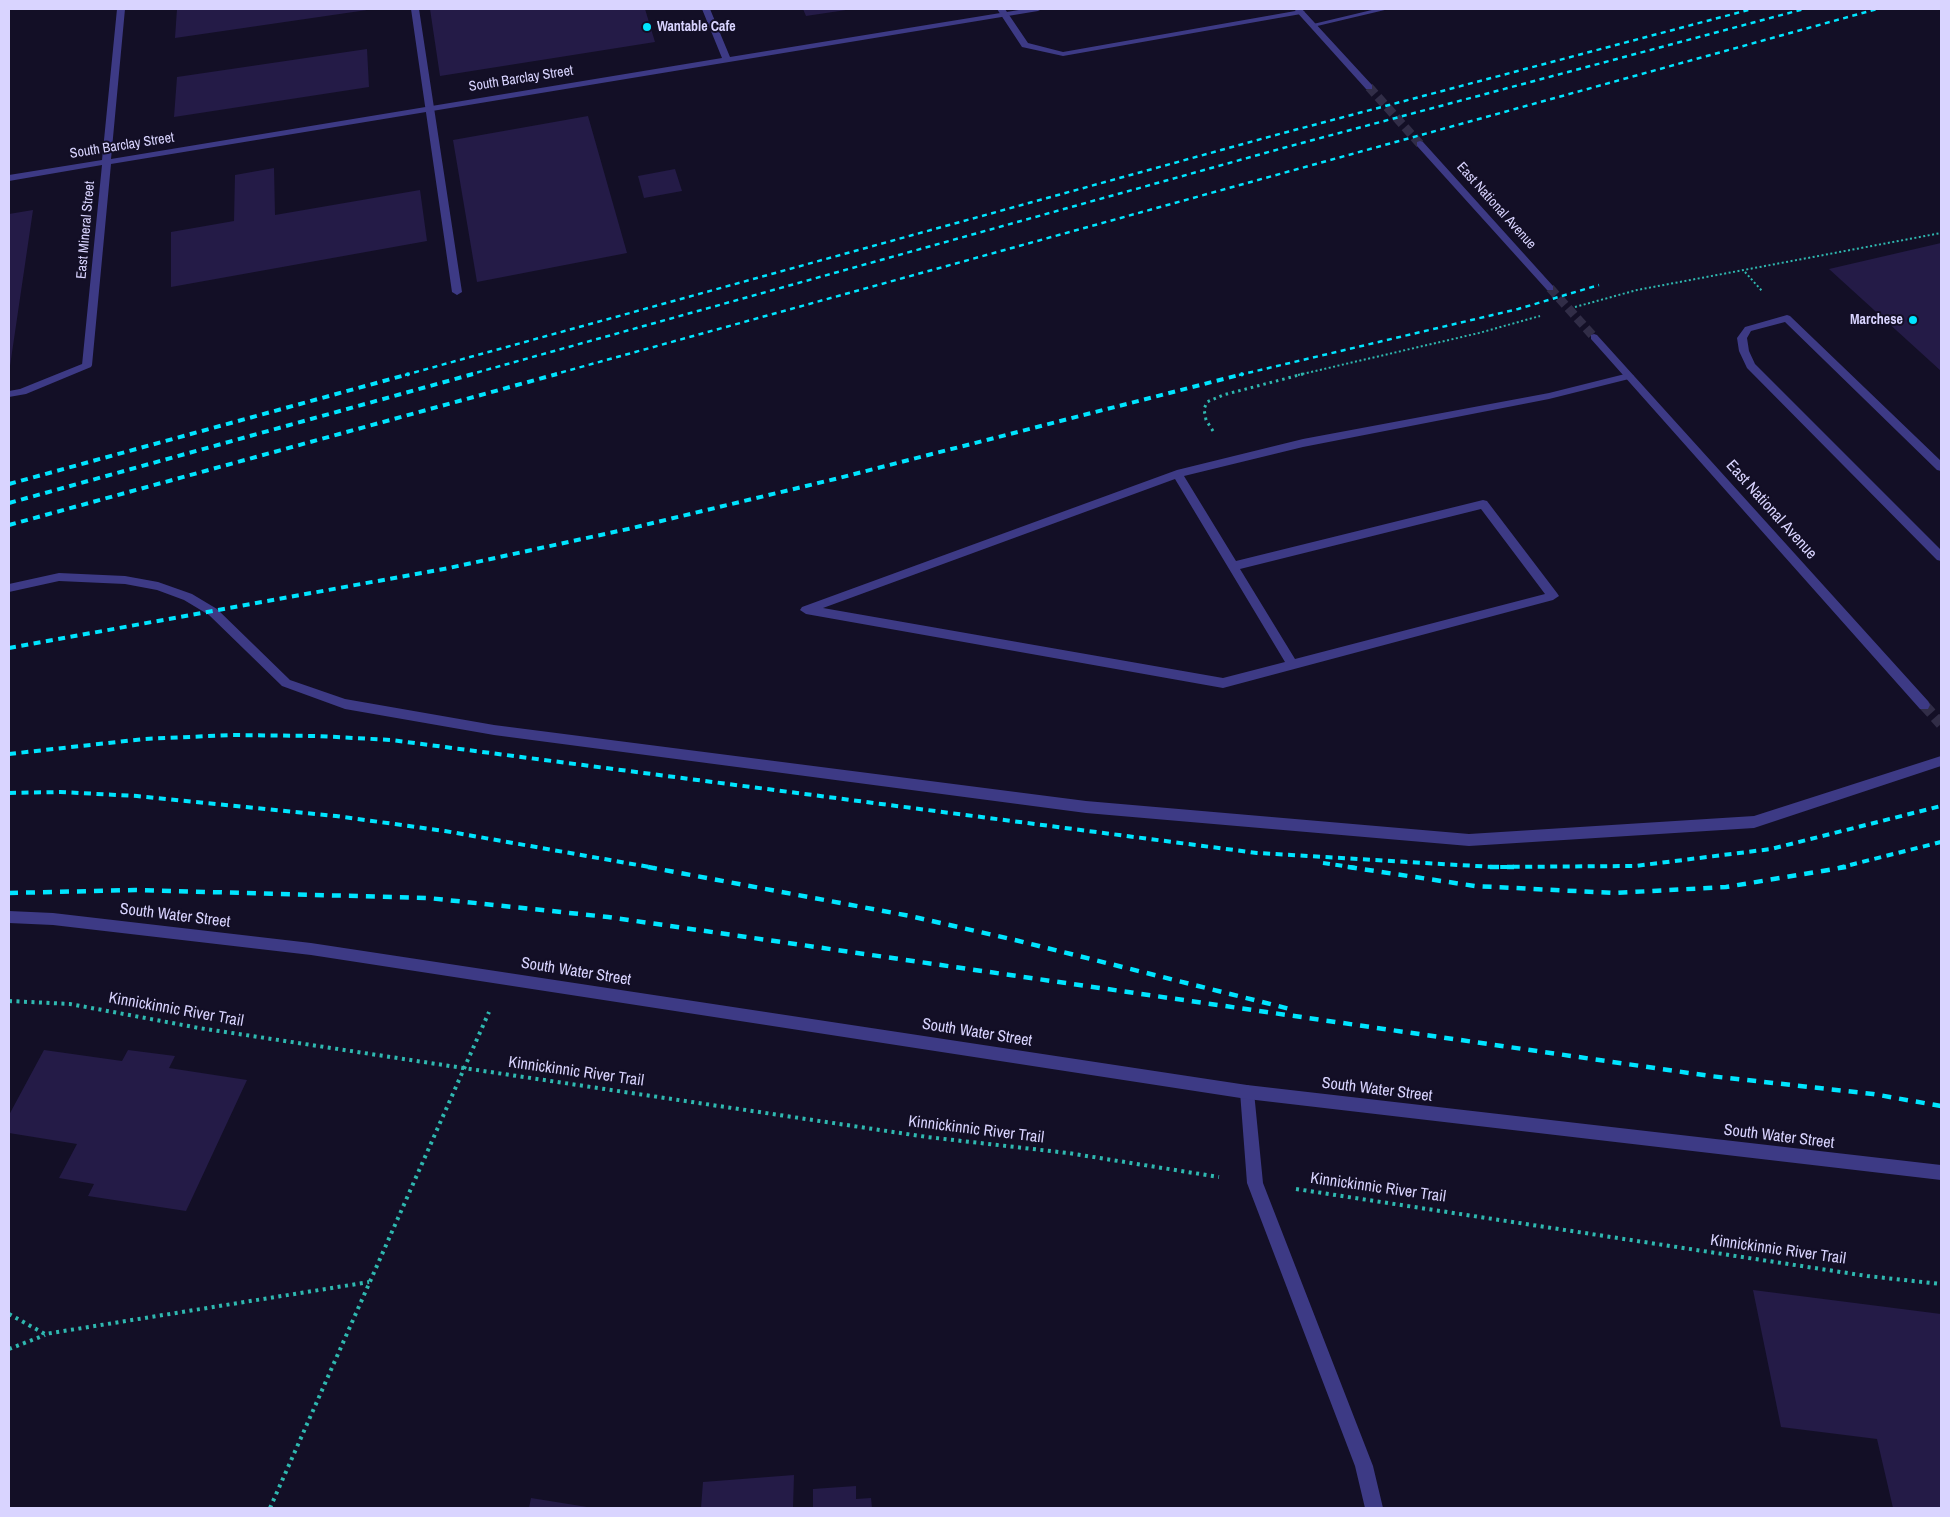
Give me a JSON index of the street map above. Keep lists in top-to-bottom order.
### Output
{
  "streets": {
    "street": [
      "South Barclay Street",
      "East National Avenue",
      "East Mineral Street",
      "South Water Street"
    ],
    "path": ["Kinnickinnic River Trail"]
  },
  "crossings": [
    ["South Barclay Street", "East Mineral Street"]
  ],
  "places": ["Wantable Cafe", "Marchese"]
}
